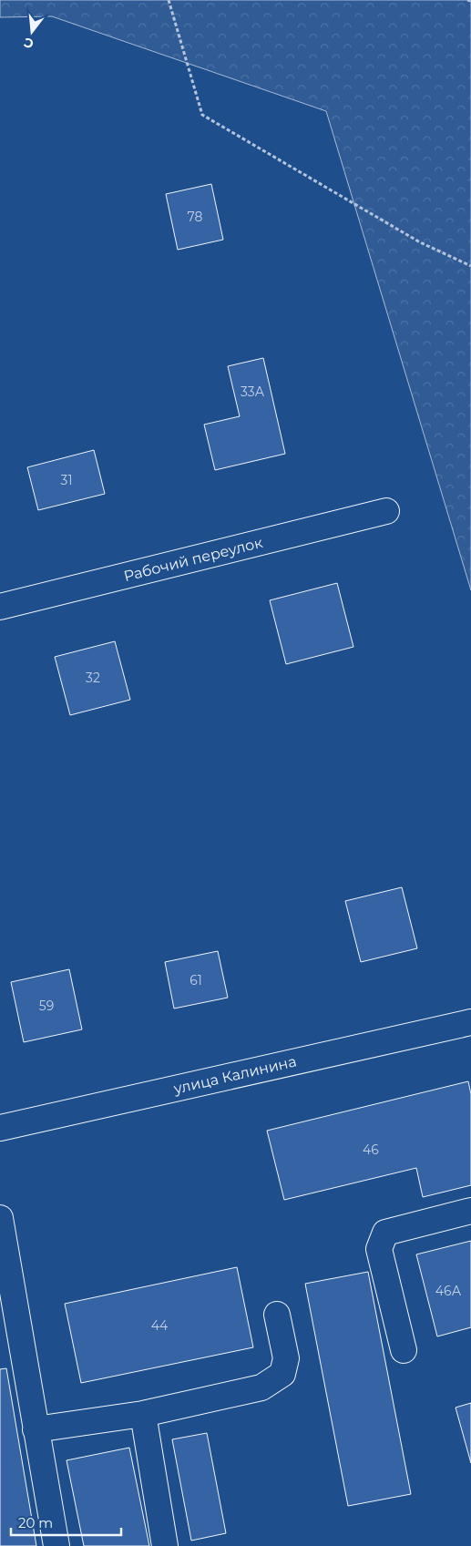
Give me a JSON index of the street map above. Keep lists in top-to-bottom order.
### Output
{
  "streets": {
    "street": ["Рабочий переулок", "улица Калинина"]
  },
  "house_numbers": [
    "78",
    "33А",
    "31",
    "32",
    "61",
    "59",
    "46",
    "46А",
    "44"
  ],
  "scale_bar": "20 m",
  "north": "bottom"
}
